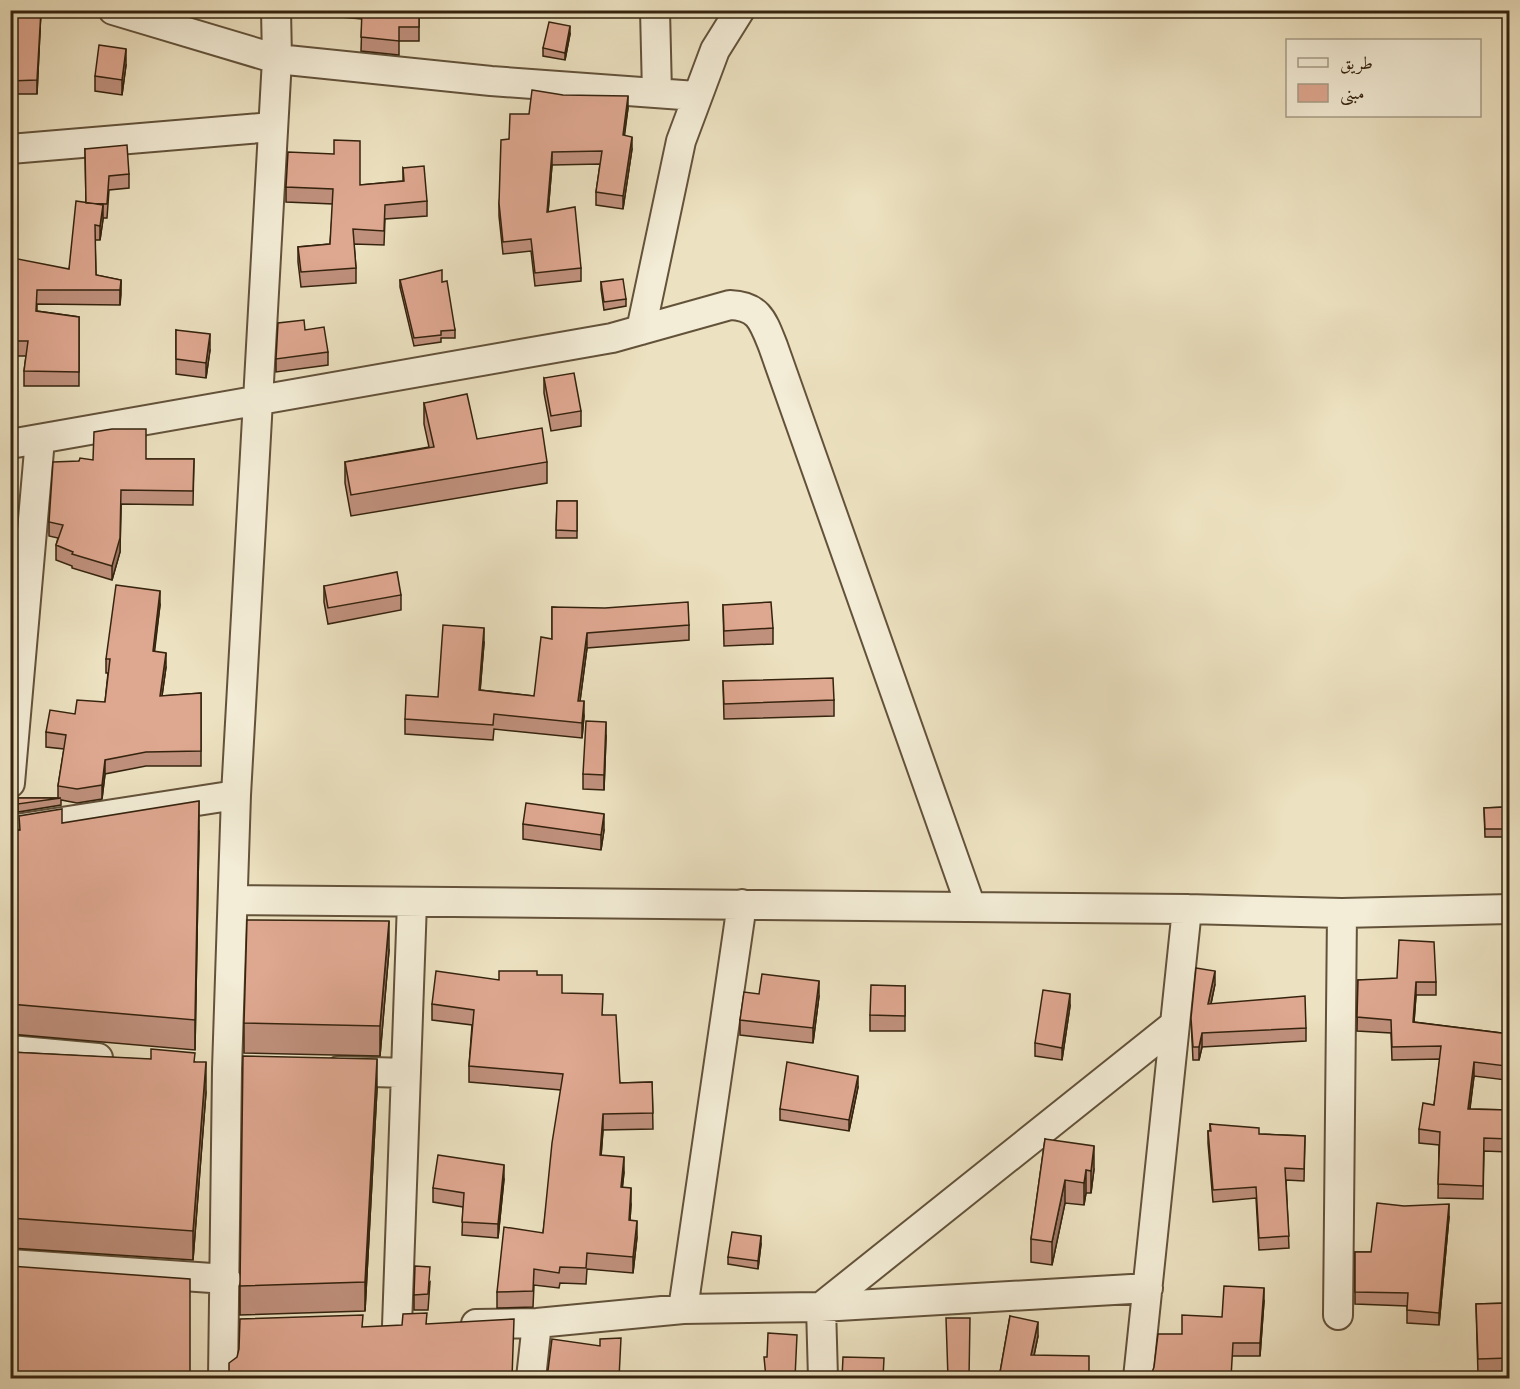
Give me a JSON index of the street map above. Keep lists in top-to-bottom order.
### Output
{
  "legend": ["طريق", "مبنى"]
}
